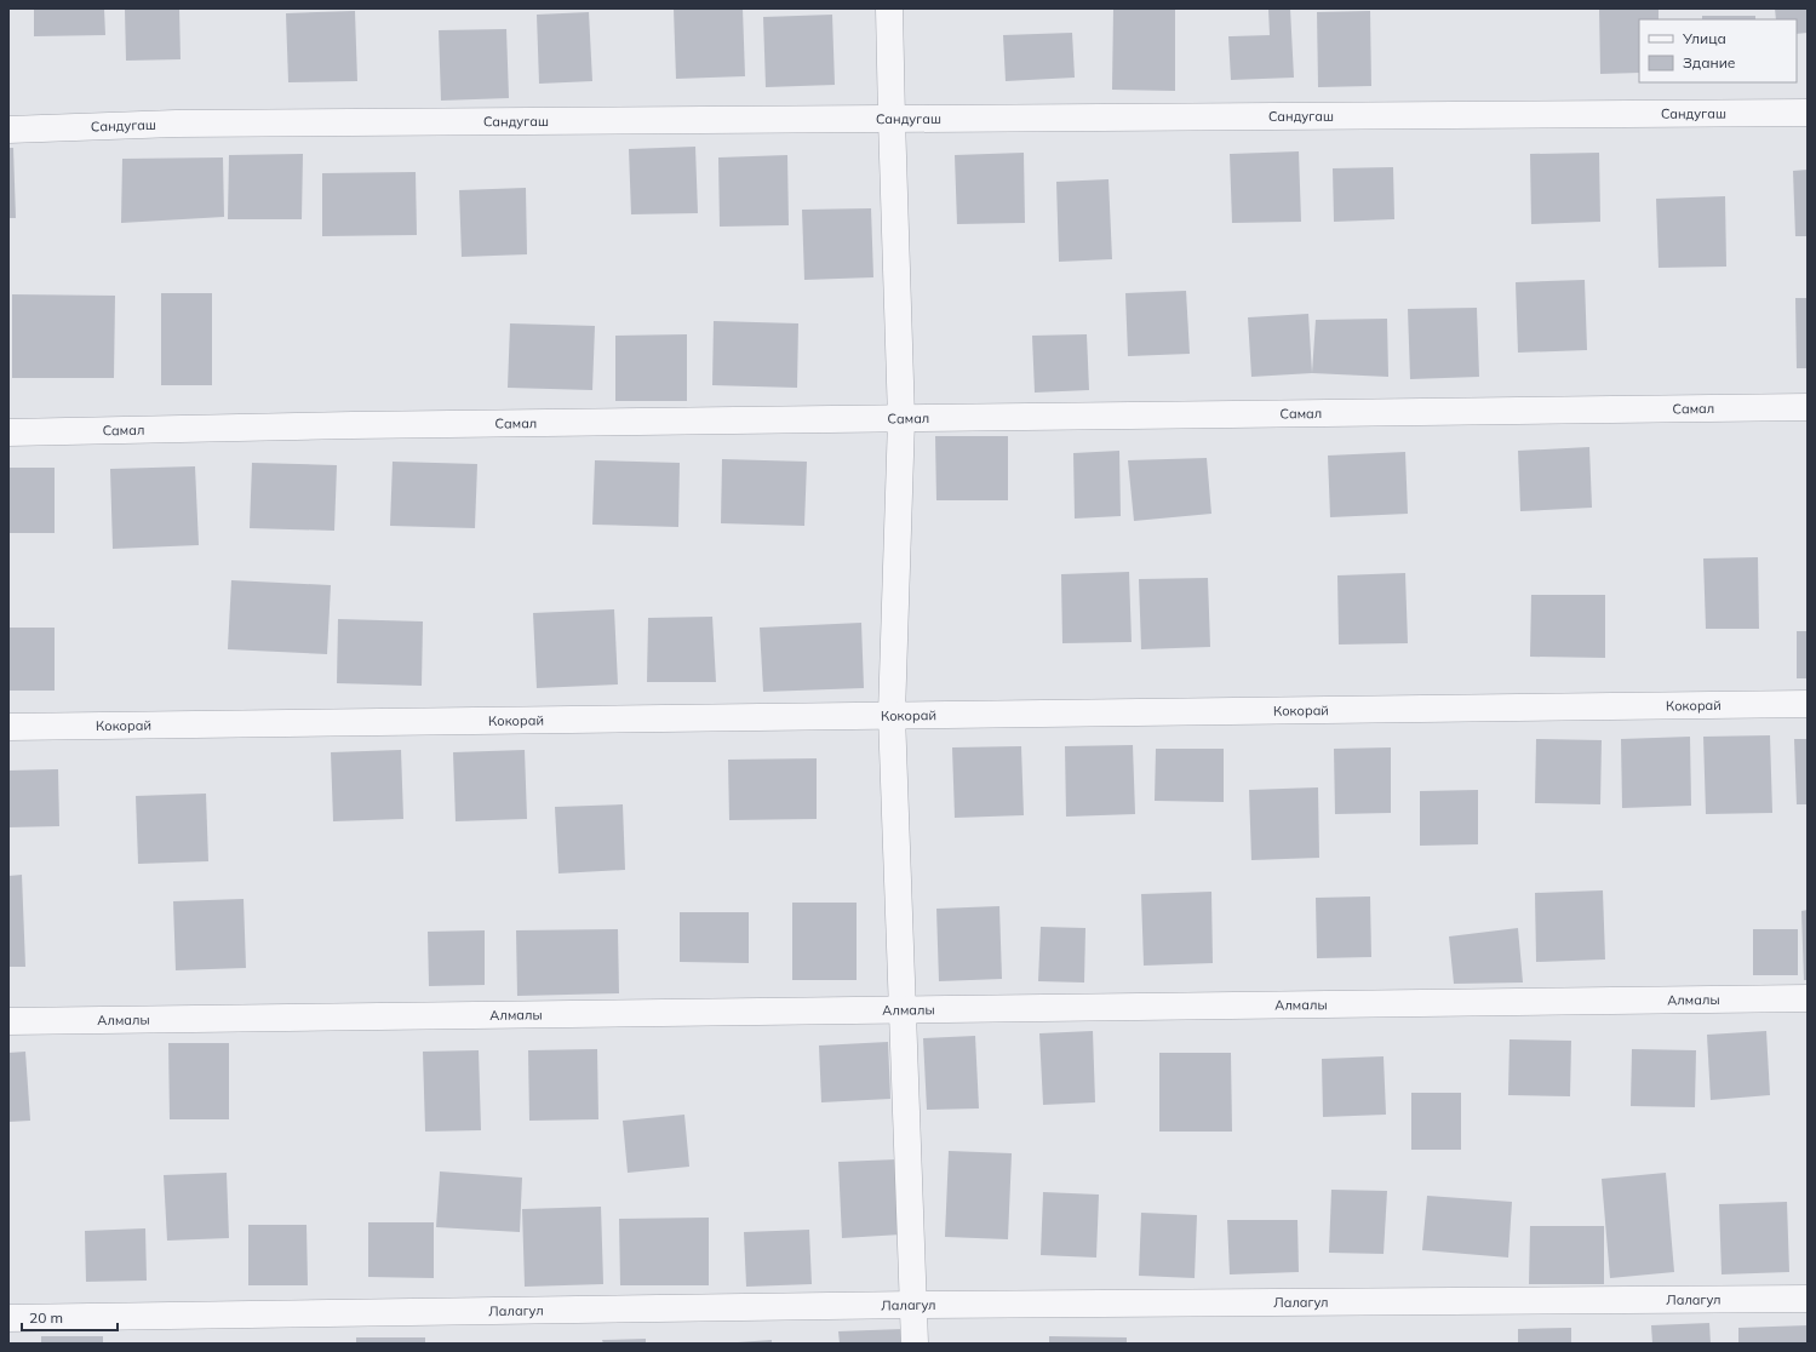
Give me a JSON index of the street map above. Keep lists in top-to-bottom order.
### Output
{
  "streets": {
    "street": [
      "Сандугаш",
      "Самал",
      "Кокорай",
      "Алмалы",
      "Лалагул"
    ]
  },
  "legend": ["Улица", "Здание"],
  "scale_bar": "20 m"
}
